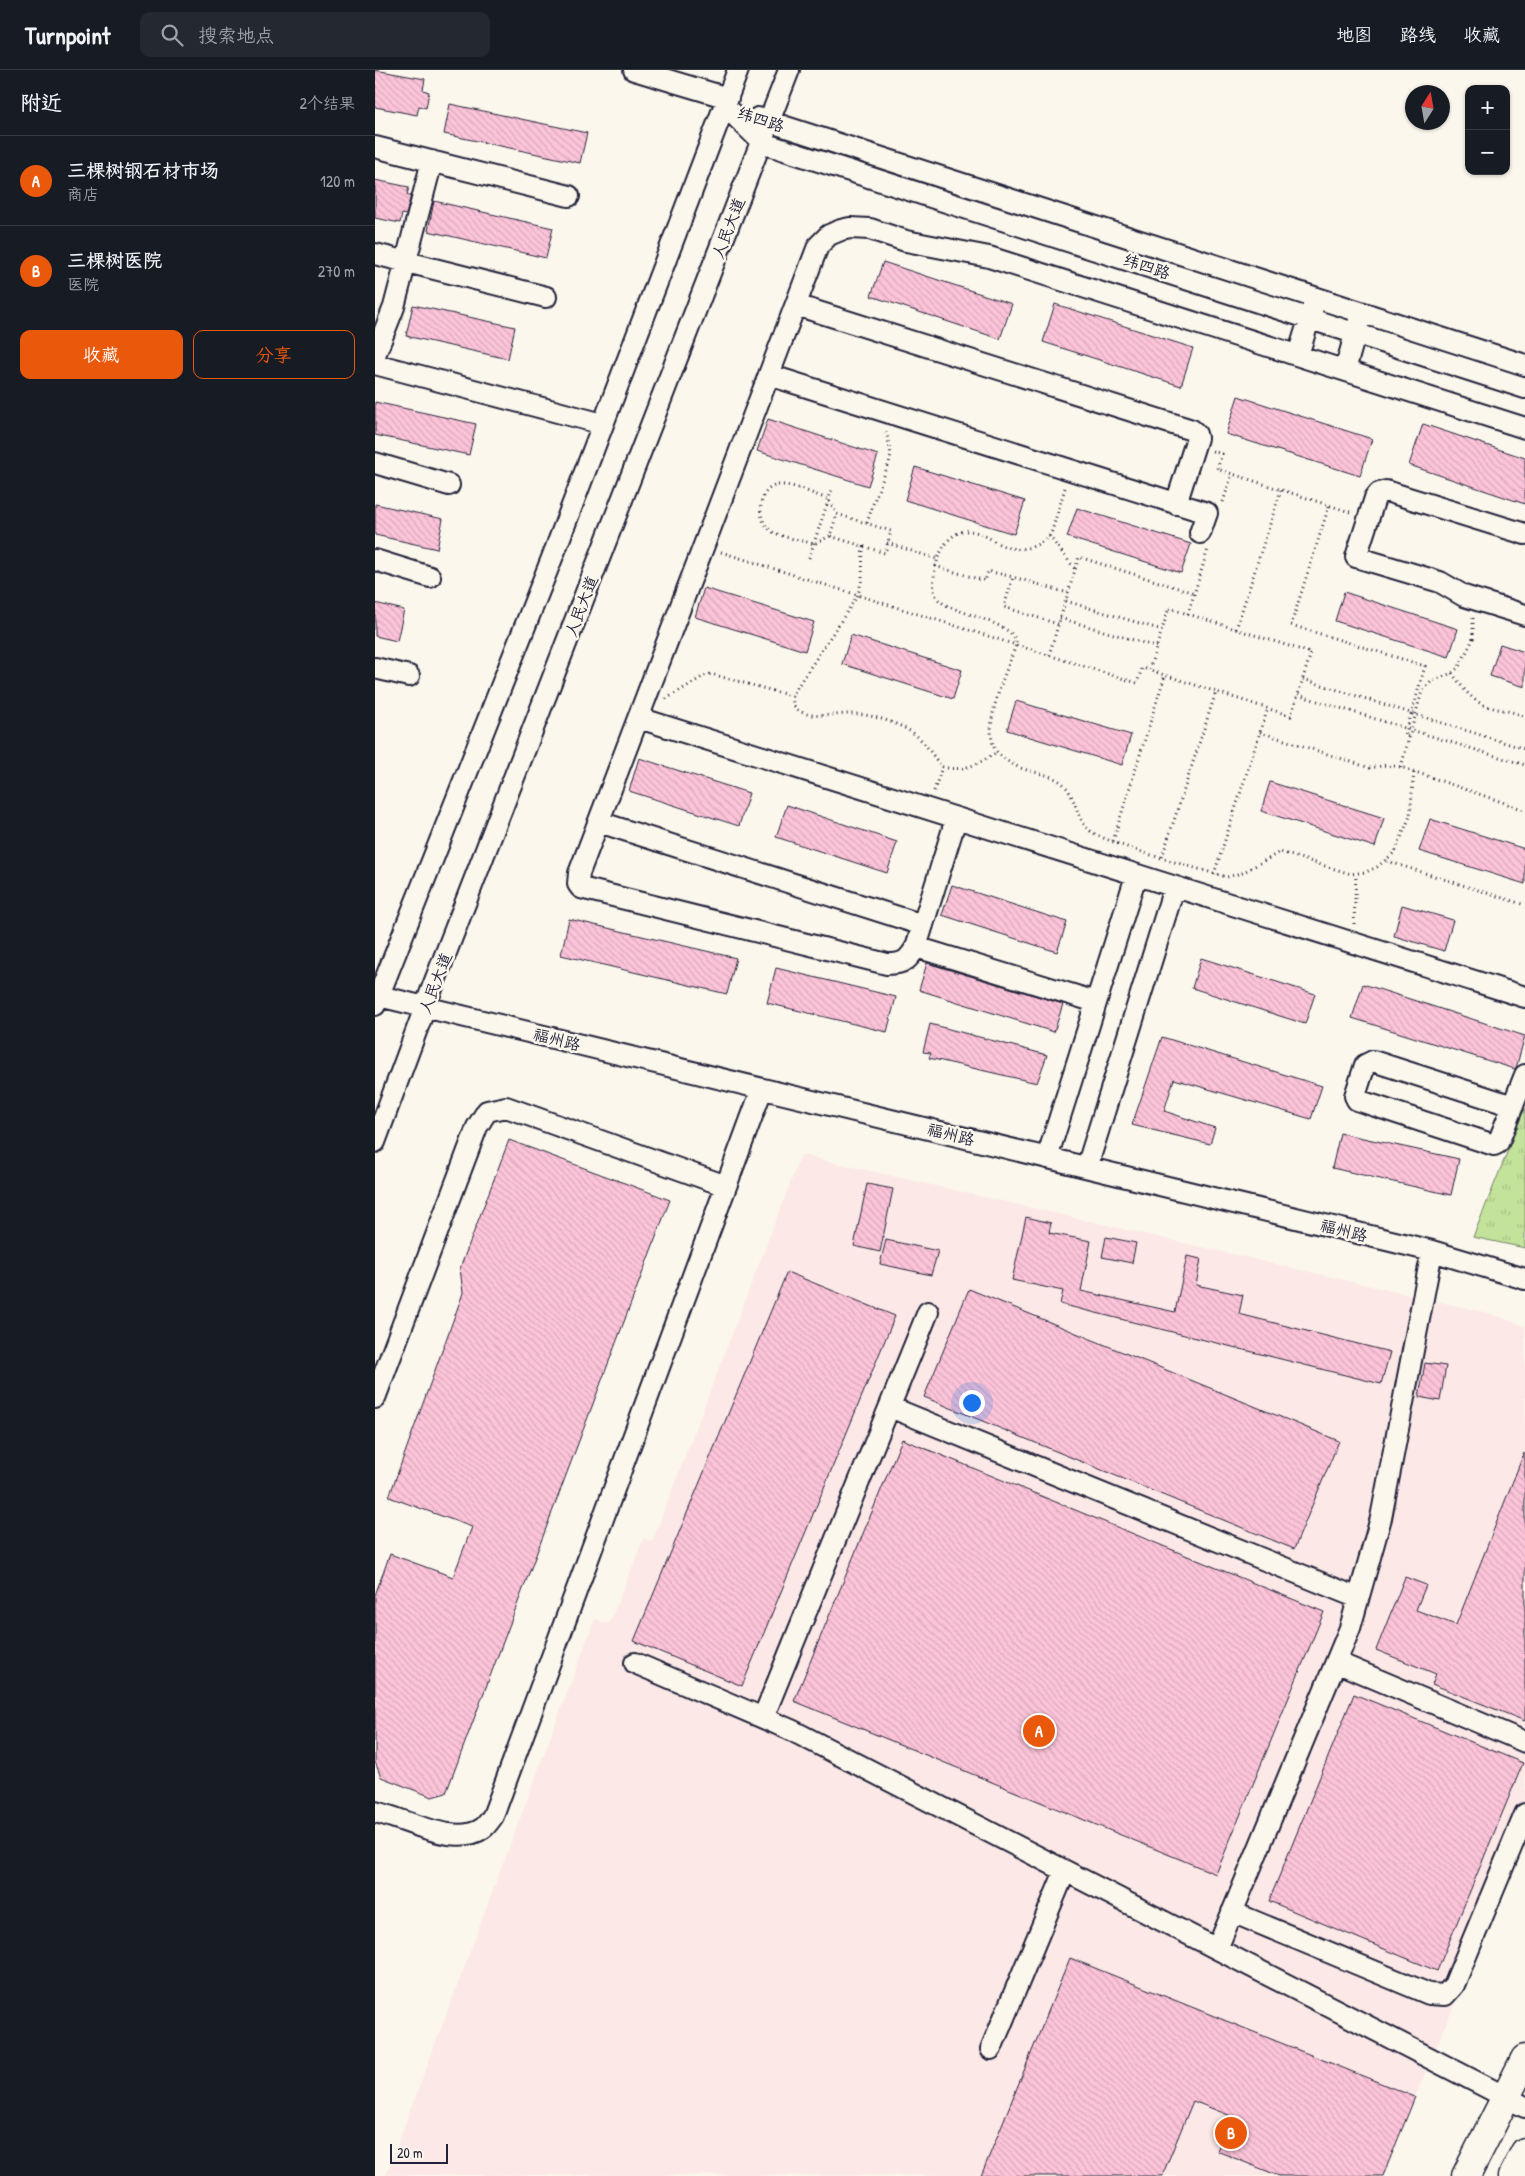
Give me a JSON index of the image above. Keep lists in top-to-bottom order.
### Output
{
  "streets": {
    "street": ["纬四路", "人民大道", "福州路"]
  },
  "crossings": [
    ["纬四路", "人民大道"],
    ["人民大道", "福州路"]
  ],
  "scale_bar": "20 m",
  "north": "top",
  "page": {
    "header": "Turnpoint",
    "search": "搜索地点",
    "nav": ["地图", "路线", "收藏"],
    "heading": ["附近", "2个结果"],
    "map_buttons": ["+", "−"],
    "list": [
      {
        "mark": "A",
        "name": "三棵树钢石材市场",
        "note": "商店",
        "value": "120 m"
      },
      {
        "mark": "B",
        "name": "三棵树医院",
        "note": "医院",
        "value": "270 m"
      }
    ],
    "buttons": ["收藏", "分享"],
    "pins": ["A", "B"],
    "scale": "20 m"
  }
}
